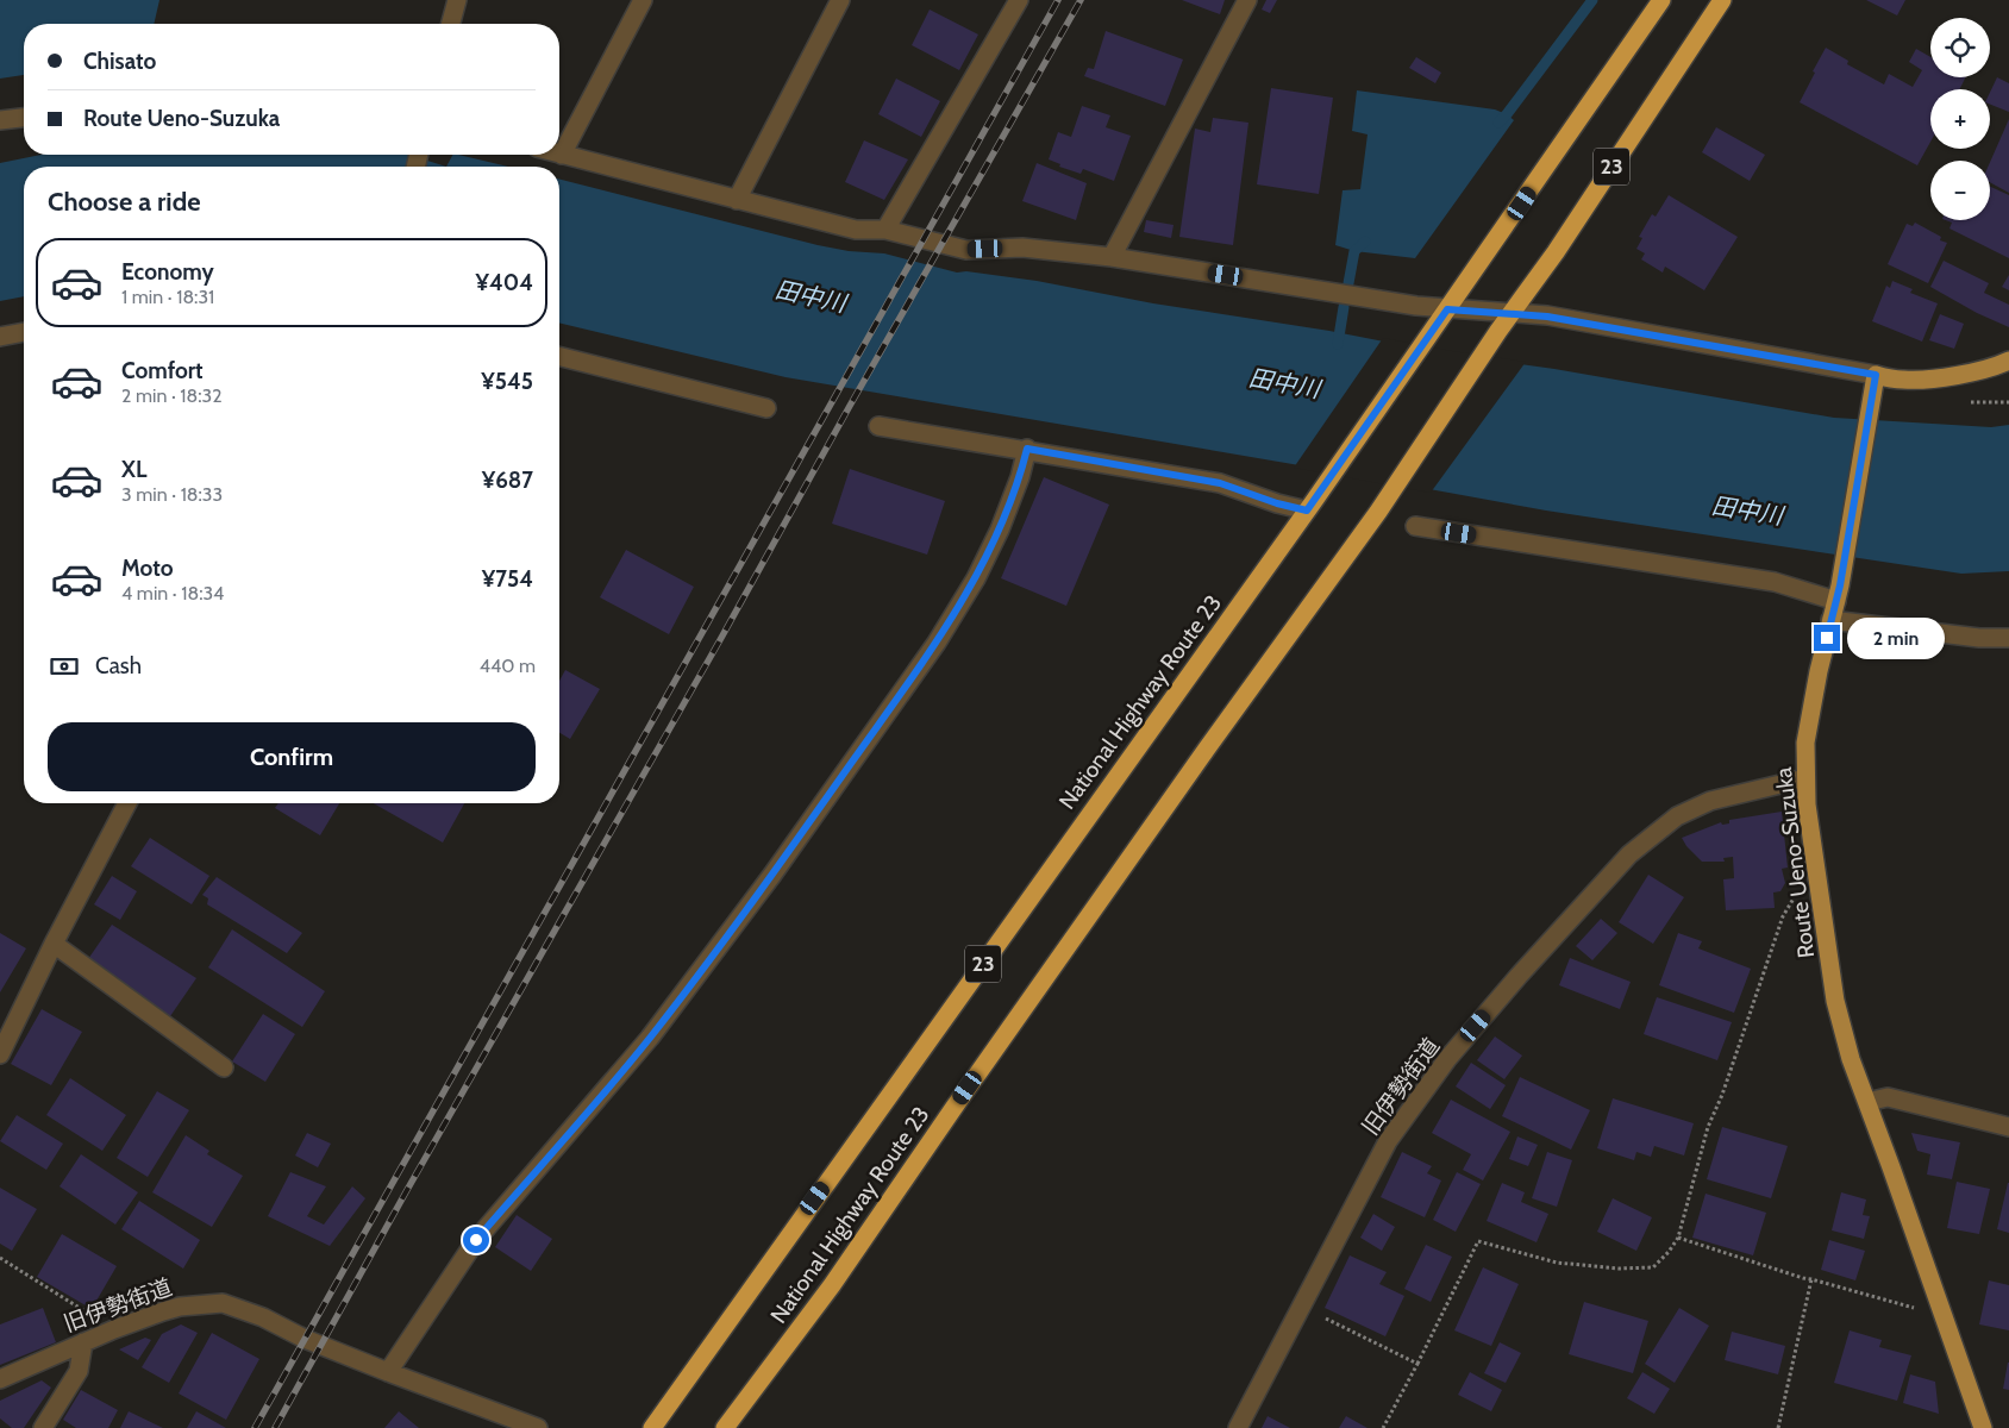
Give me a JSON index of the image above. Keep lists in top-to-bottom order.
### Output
{
  "streets": {
    "highway": ["23", "National Highway Route 23"],
    "main road": ["Route Ueno-Suzuka"],
    "street": ["旧伊勢街道"]
  },
  "crossings": [
    ["Route Ueno-Suzuka", "旧伊勢街道"]
  ],
  "water": ["田中川"],
  "page": {
    "map_buttons": ["+", "−"],
    "banner": ["Chisato", "Route Ueno-Suzuka"],
    "heading": "Choose a ride",
    "list": [
      {
        "name": "Economy",
        "note": "1 min · 18:31",
        "value": "¥404"
      },
      {
        "name": "Comfort",
        "note": "2 min · 18:32",
        "value": "¥545"
      },
      {
        "name": "XL",
        "note": "3 min · 18:33",
        "value": "¥687"
      },
      {
        "name": "Moto",
        "note": "4 min · 18:34",
        "value": "¥754"
      }
    ],
    "bubble": "2 min",
    "pay": ["Cash", "440 m"],
    "buttons": "Confirm"
  }
}
